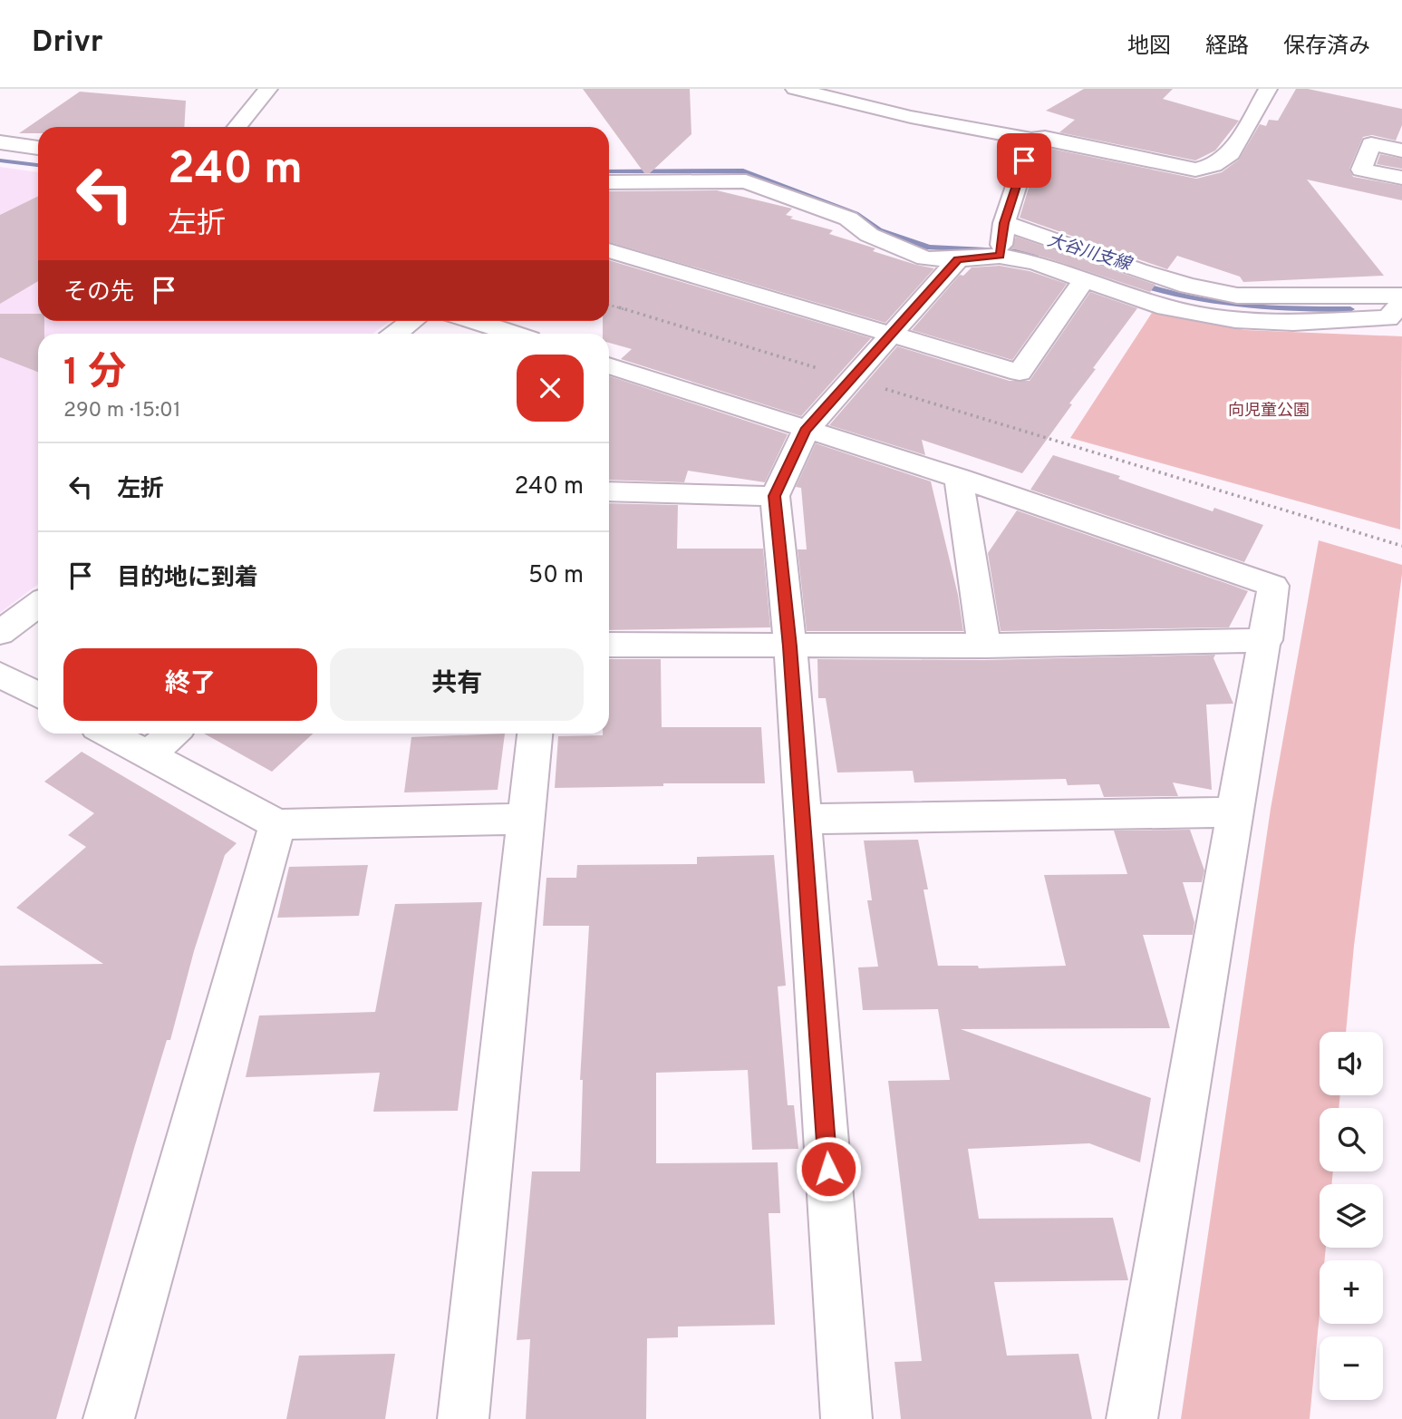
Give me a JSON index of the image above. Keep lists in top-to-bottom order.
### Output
{
  "water": ["大谷川支線"],
  "parks": ["向児童公園"],
  "page": {
    "header": "Drivr",
    "nav": ["地図", "経路", "保存済み"],
    "turn": ["240 m", "左折"],
    "then": "その先",
    "heading": ["1 分", "290 m · 15:01"],
    "list": [
      {
        "name": "左折",
        "value": "240 m"
      },
      {
        "name": "目的地に到着",
        "value": "50 m"
      }
    ],
    "buttons": ["終了", "共有"],
    "map_buttons": ["+", "−"]
  }
}
